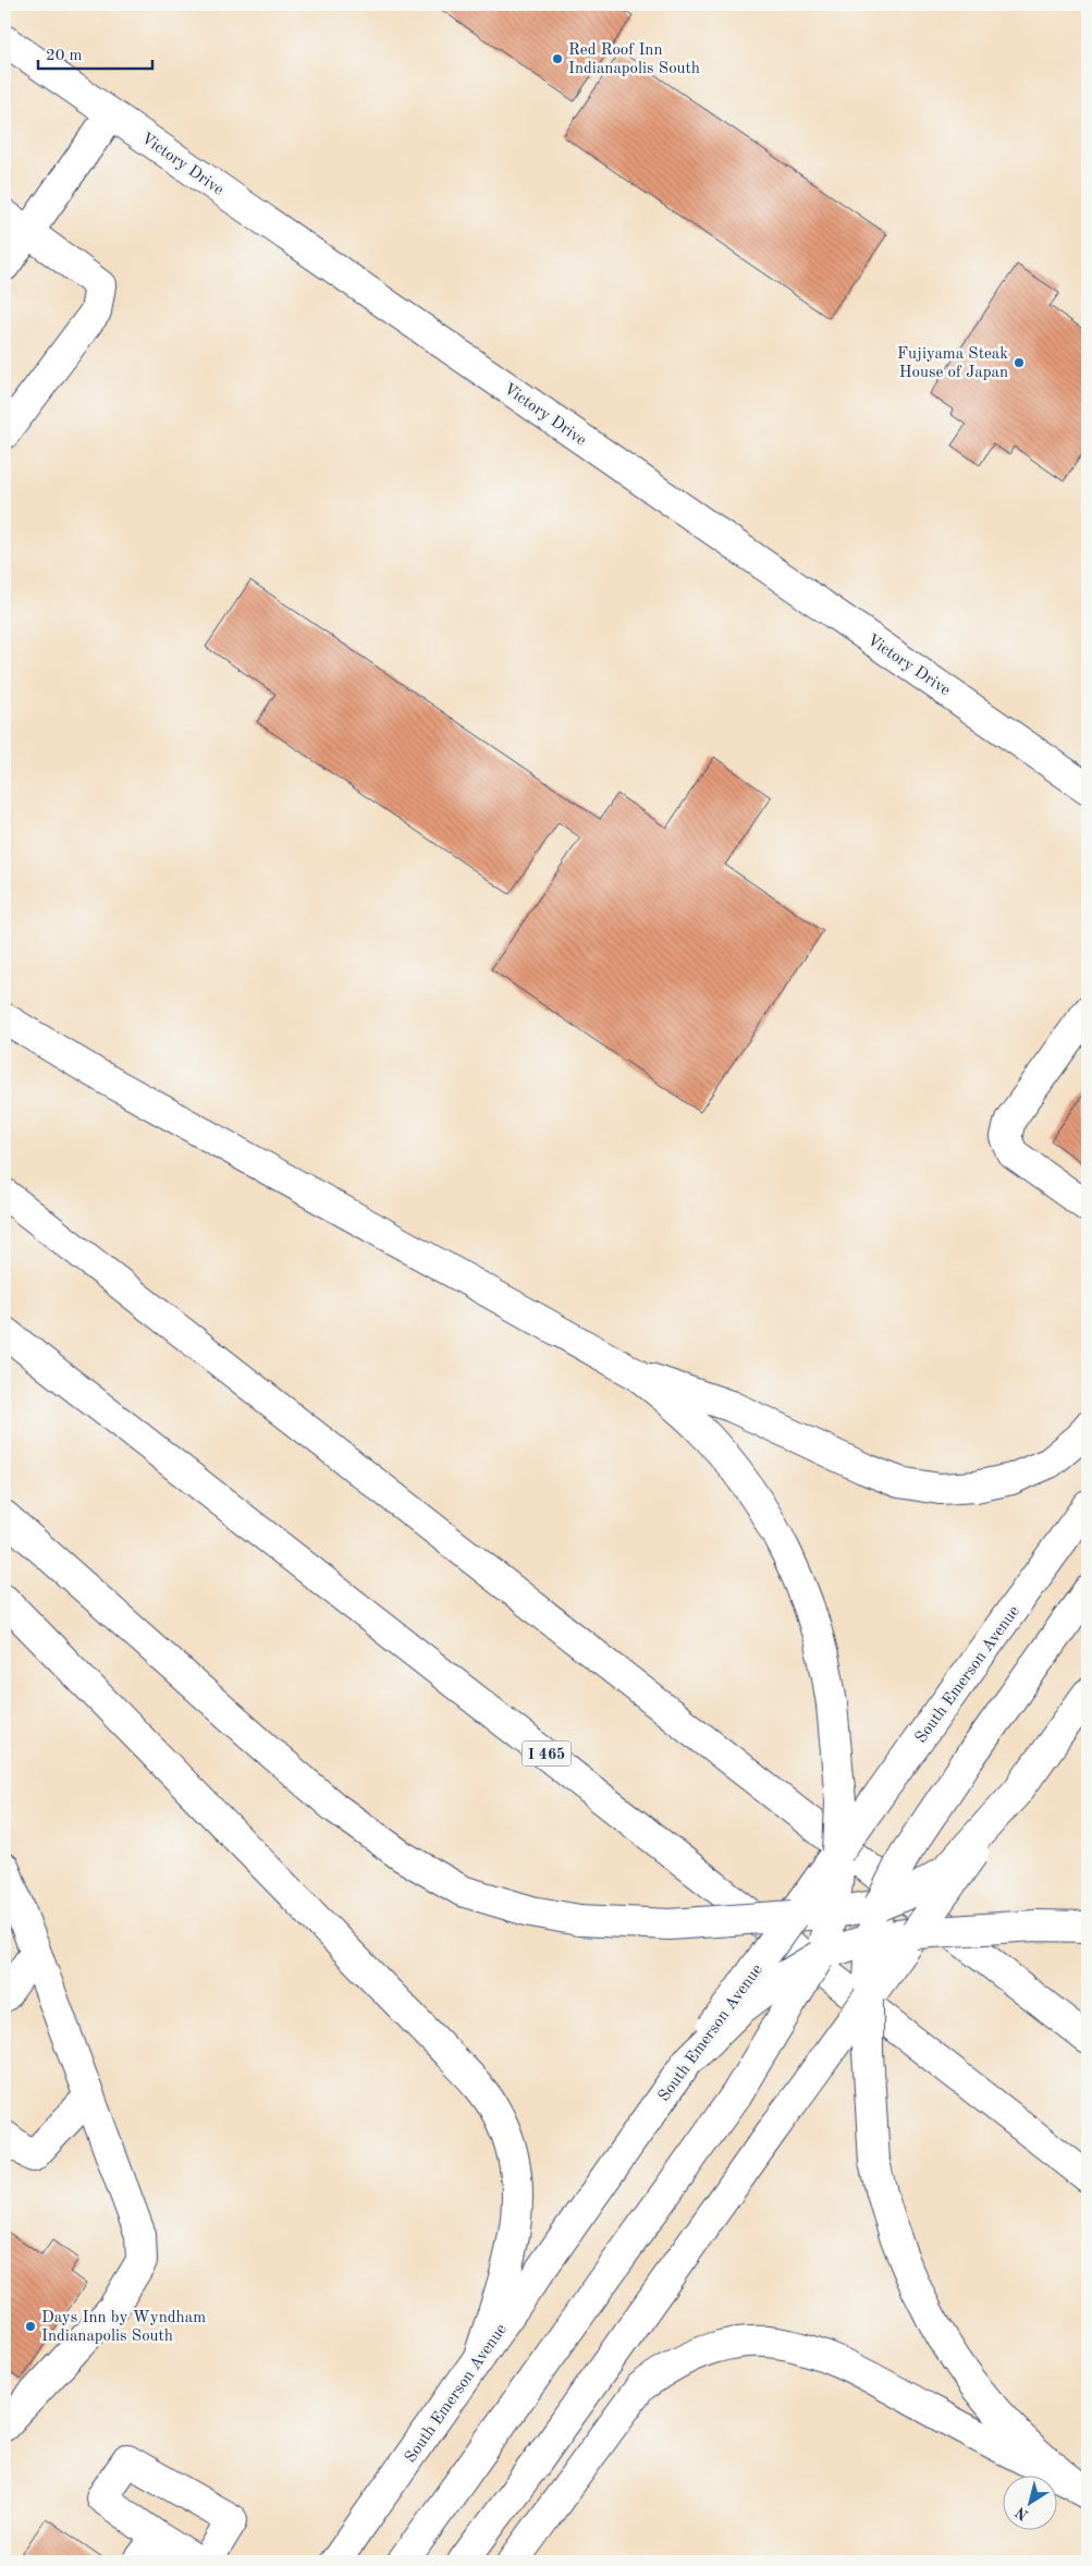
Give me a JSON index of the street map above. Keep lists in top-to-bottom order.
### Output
{
  "streets": {
    "main road": ["Victory Drive", "South Emerson Avenue", "I 465"]
  },
  "places": ["Red Roof Inn Indianapolis South", "Fujiyama Steak House of Japan", "Days Inn by Wyndham Indianapolis South"],
  "scale_bar": "20 m",
  "north": "bottom left"
}
